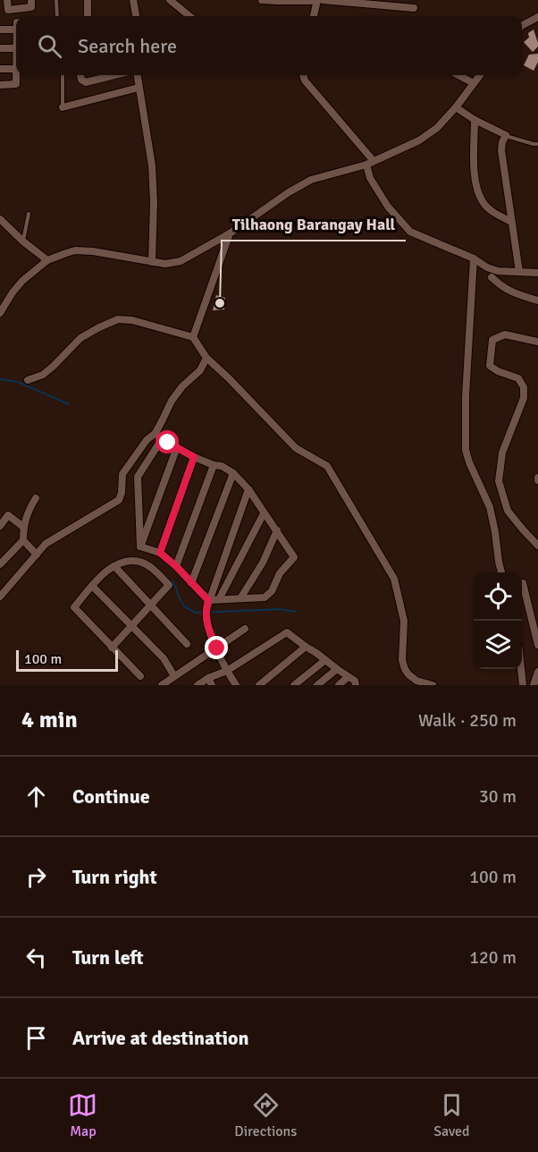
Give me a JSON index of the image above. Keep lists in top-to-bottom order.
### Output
{
  "places": ["Tilhaong Barangay Hall"],
  "scale_bar": "100 m",
  "page": {
    "search": "Search here",
    "scale": "100 m",
    "heading": ["4 min", "Walk · 250 m"],
    "list": [
      ["Continue", "30 m"],
      ["Turn right", "100 m"],
      ["Turn left", "120 m"],
      "Arrive at destination"
    ],
    "nav": ["Map", "Directions", "Saved"]
  }
}
